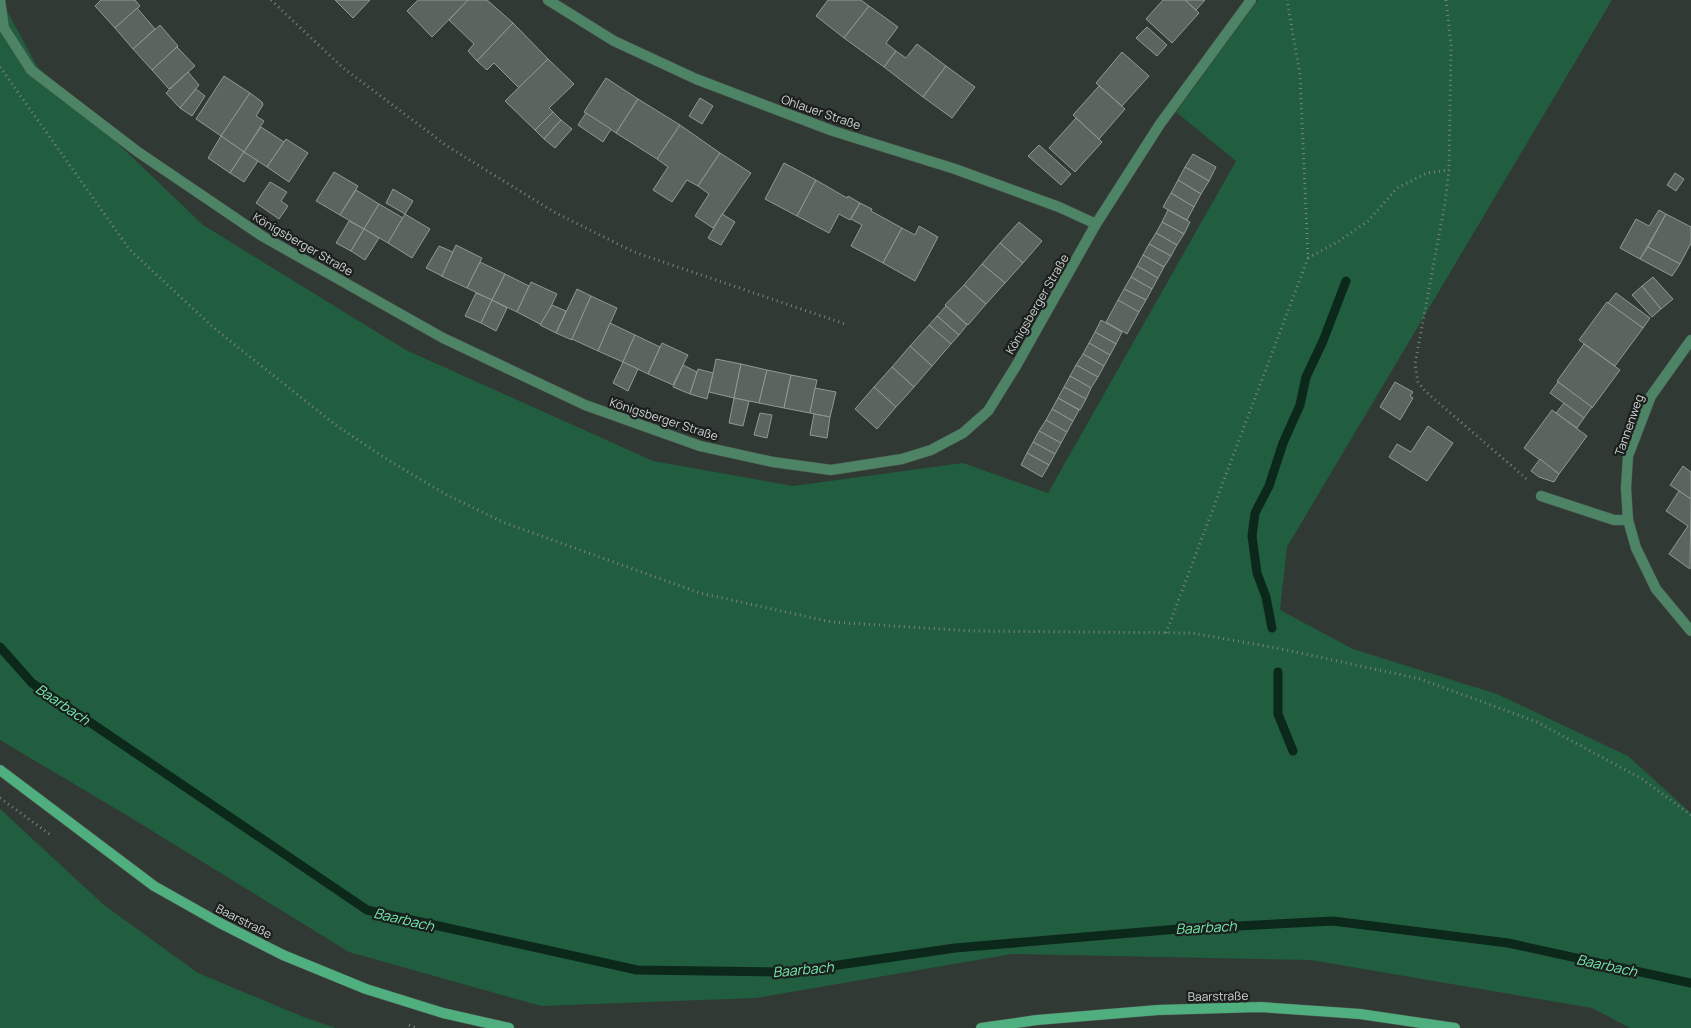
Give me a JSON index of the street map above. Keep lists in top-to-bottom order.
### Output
{
  "streets": {
    "main road": ["Baarstraße"],
    "street": ["Ohlauer Straße", "Königsberger Straße", "Tannenweg"]
  },
  "crossings": [
    ["Ohlauer Straße", "Königsberger Straße"]
  ],
  "water": ["Baarbach"]
}
